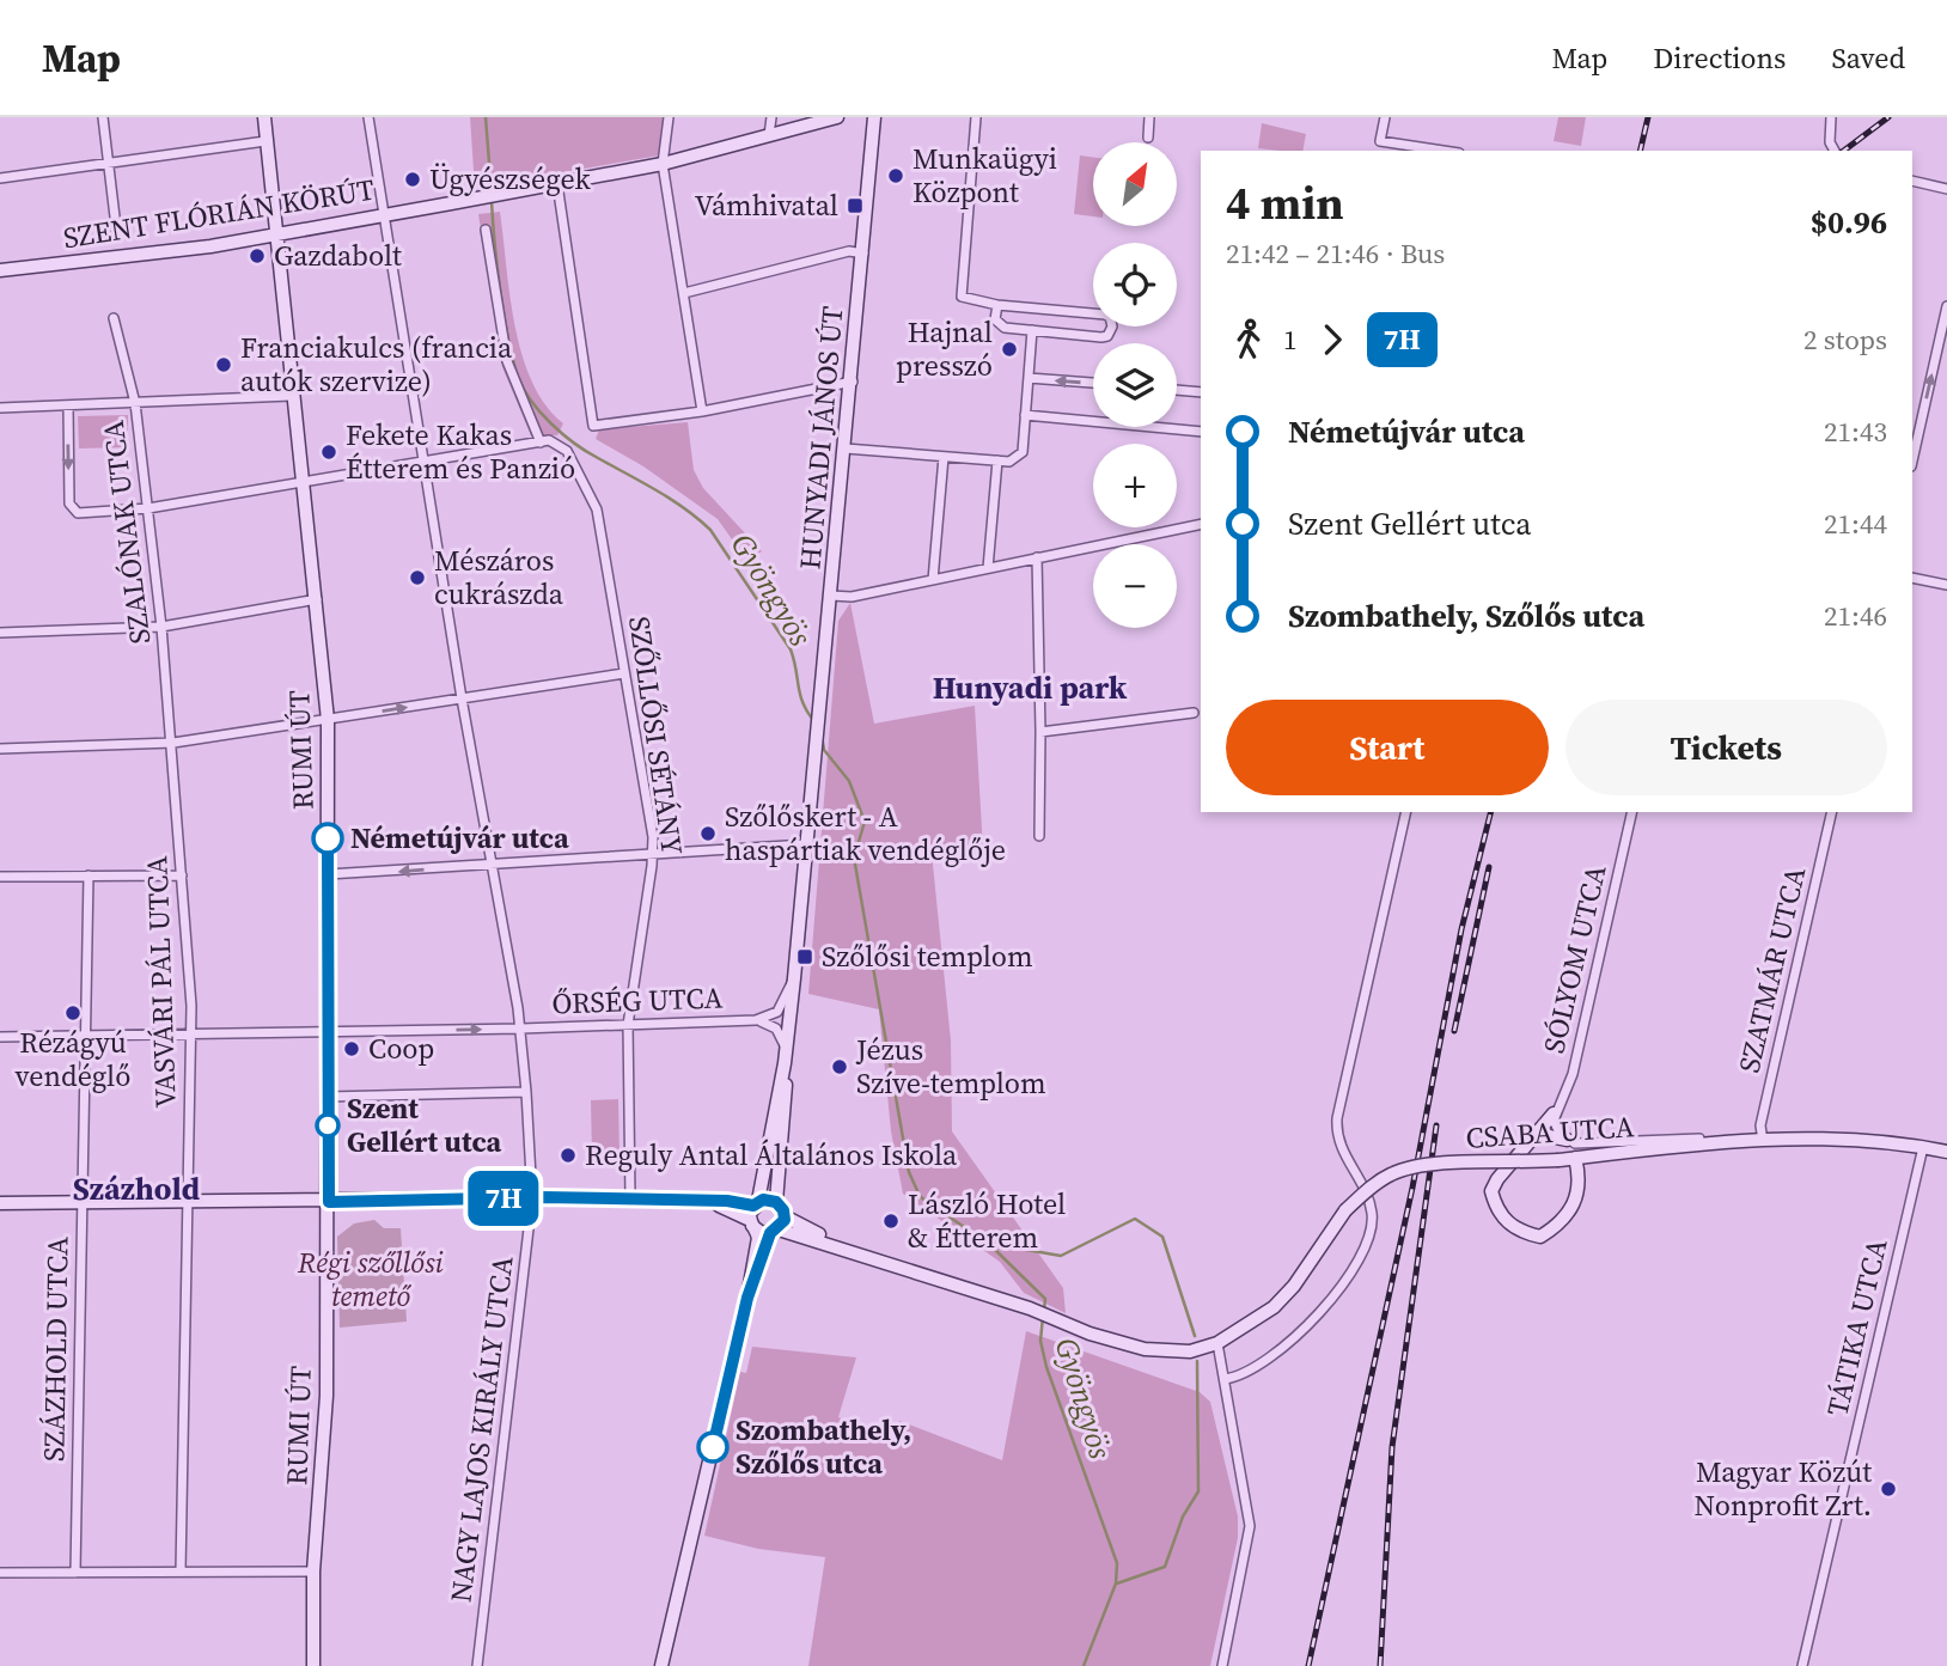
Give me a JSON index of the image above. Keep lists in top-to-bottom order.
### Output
{
  "streets": {
    "street": [
      "SZENT FLÓRIÁN KÖRÚT",
      "HUNYADI JÁNOS ÚT",
      "SZALÓNAK UTCA",
      "SZŐLLŐSI SÉTÁNY",
      "RUMI ÚT",
      "SÓLYOM UTCA",
      "SZATMÁR UTCA",
      "VASVÁRI PÁL UTCA",
      "ŐRSÉG UTCA",
      "CSABA UTCA",
      "TÁTIKA UTCA",
      "SZÁZHOLD UTCA",
      "NAGY LAJOS KIRÁLY UTCA"
    ]
  },
  "crossings": [
    ["SZENT FLÓRIÁN KÖRÚT", "RUMI ÚT"],
    ["SZENT FLÓRIÁN KÖRÚT", "NAGY LAJOS KIRÁLY UTCA"],
    ["HUNYADI JÁNOS ÚT", "ŐRSÉG UTCA"],
    ["SZALÓNAK UTCA", "VASVÁRI PÁL UTCA"],
    ["SZŐLLŐSI SÉTÁNY", "ŐRSÉG UTCA"],
    ["RUMI ÚT", "ŐRSÉG UTCA"],
    ["SÓLYOM UTCA", "CSABA UTCA"],
    ["SZATMÁR UTCA", "CSABA UTCA"],
    ["VASVÁRI PÁL UTCA", "ŐRSÉG UTCA"],
    ["ŐRSÉG UTCA", "SZÁZHOLD UTCA"],
    ["ŐRSÉG UTCA", "NAGY LAJOS KIRÁLY UTCA"],
    ["CSABA UTCA", "TÁTIKA UTCA"]
  ],
  "districts": ["Hunyadi park", "Százhold"],
  "water": ["Gyöngyös"],
  "parks": ["Régi szőllősi temető"],
  "places": {
    "other": [
      "Munkaügyi Központ",
      "Ügyészségek",
      "Gazdabolt",
      "Hajnal presszó",
      "Franciakulcs (francia autók szervize)",
      "Fekete Kakas Étterem és Panzió",
      "Mészáros cukrászda",
      "Szőlőskert - A haspártiak vendéglője",
      "Németújvár utca",
      "Rézágyú vendéglő",
      "Coop",
      "Jézus Szíve-templom",
      "Szent Gellért utca",
      "Reguly Antal Általános Iskola",
      "László Hotel & Étterem",
      "Szombathely, Szőlős utca",
      "Magyar Közút Nonprofit Zrt."
    ],
    "transit": ["Vámhivatal", "Szőlősi templom"]
  },
  "lines": ["bus line 7H"],
  "north": "top right",
  "page": {
    "header": "Map",
    "nav": ["Map", "Directions", "Saved"],
    "on_map": "7H",
    "map_buttons": ["+", "−"],
    "heading": ["4 min", "21:42 – 21:46 · Bus", "$0.96"],
    "legs": ["1", "7H", "2 stops"],
    "list": [
      {
        "name": "Németújvár utca",
        "value": "21:43"
      },
      {
        "name": "Szent Gellért utca",
        "value": "21:44"
      },
      {
        "name": "Szombathely, Szőlős utca",
        "value": "21:46"
      }
    ],
    "buttons": ["Start", "Tickets"]
  }
}
